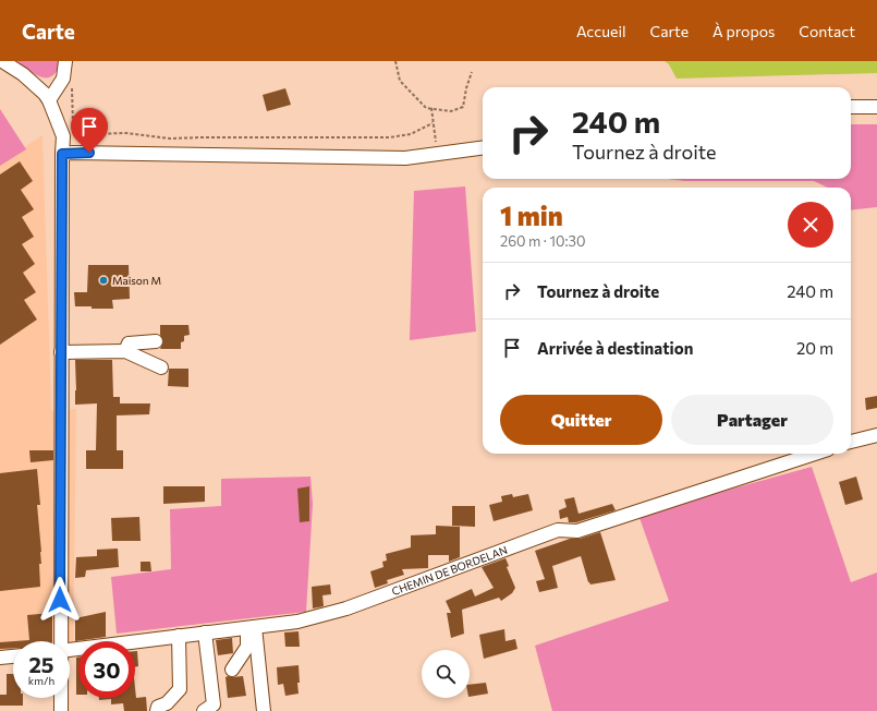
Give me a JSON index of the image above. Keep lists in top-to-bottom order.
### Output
{
  "streets": {
    "street": ["CHEMIN DE BORDELAN"]
  },
  "places": ["Maison M"],
  "page": {
    "header": "Carte",
    "nav": [
      "Accueil",
      "Carte",
      "À propos",
      "Contact"
    ],
    "turn": ["240 m", "Tournez à droite"],
    "heading": ["1 min", "260 m · 10:30"],
    "list": [
      {
        "name": "Tournez à droite",
        "value": "240 m"
      },
      {
        "name": "Arrivée à destination",
        "value": "20 m"
      }
    ],
    "buttons": ["Quitter", "Partager"],
    "speed": "25 km/h",
    "limit": "30"
  }
}
